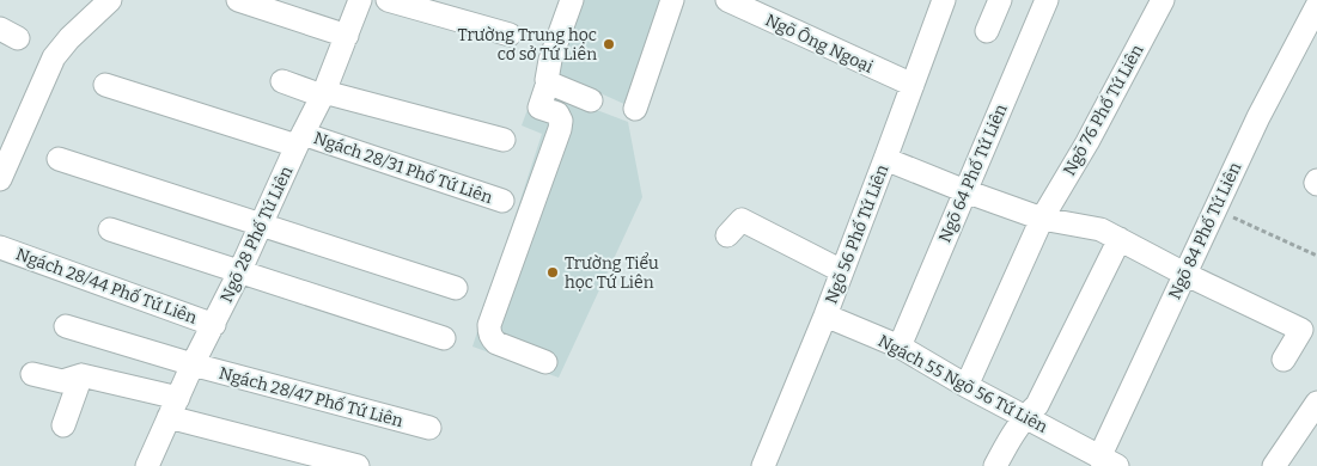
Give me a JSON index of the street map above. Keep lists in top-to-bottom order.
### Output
{
  "streets": {
    "street": [
      "Ngõ Ông Ngoại",
      "Ngõ 76 Phố Tứ Liên",
      "Ngách 28/31 Phố Tứ Liên",
      "Ngõ 64 Phố Tứ Liên",
      "Ngõ 84 Phố Tứ Liên",
      "Ngõ 28 Phố Tứ Liên",
      "Ngõ 56 Phố Tứ Liên",
      "Ngách 28/44 Phố Tứ Liên",
      "Ngách 55 Ngõ 56 Tứ Liên",
      "Ngách 28/47 Phố Tứ Liên"
    ]
  },
  "crossings": [
    ["Ngõ Ông Ngoại", "Ngõ 56 Phố Tứ Liên"],
    ["Ngõ 76 Phố Tứ Liên", "Ngách 55 Ngõ 56 Tứ Liên"],
    ["Ngách 28/31 Phố Tứ Liên", "Ngõ 28 Phố Tứ Liên"],
    ["Ngõ 64 Phố Tứ Liên", "Ngách 55 Ngõ 56 Tứ Liên"],
    ["Ngõ 84 Phố Tứ Liên", "Ngách 55 Ngõ 56 Tứ Liên"],
    ["Ngõ 28 Phố Tứ Liên", "Ngách 28/44 Phố Tứ Liên"],
    ["Ngõ 28 Phố Tứ Liên", "Ngách 28/47 Phố Tứ Liên"],
    ["Ngõ 56 Phố Tứ Liên", "Ngách 55 Ngõ 56 Tứ Liên"]
  ],
  "places": ["Trường Trung học cơ sở Tứ Liên", "Trường Tiểu học Tứ Liên"]
}
